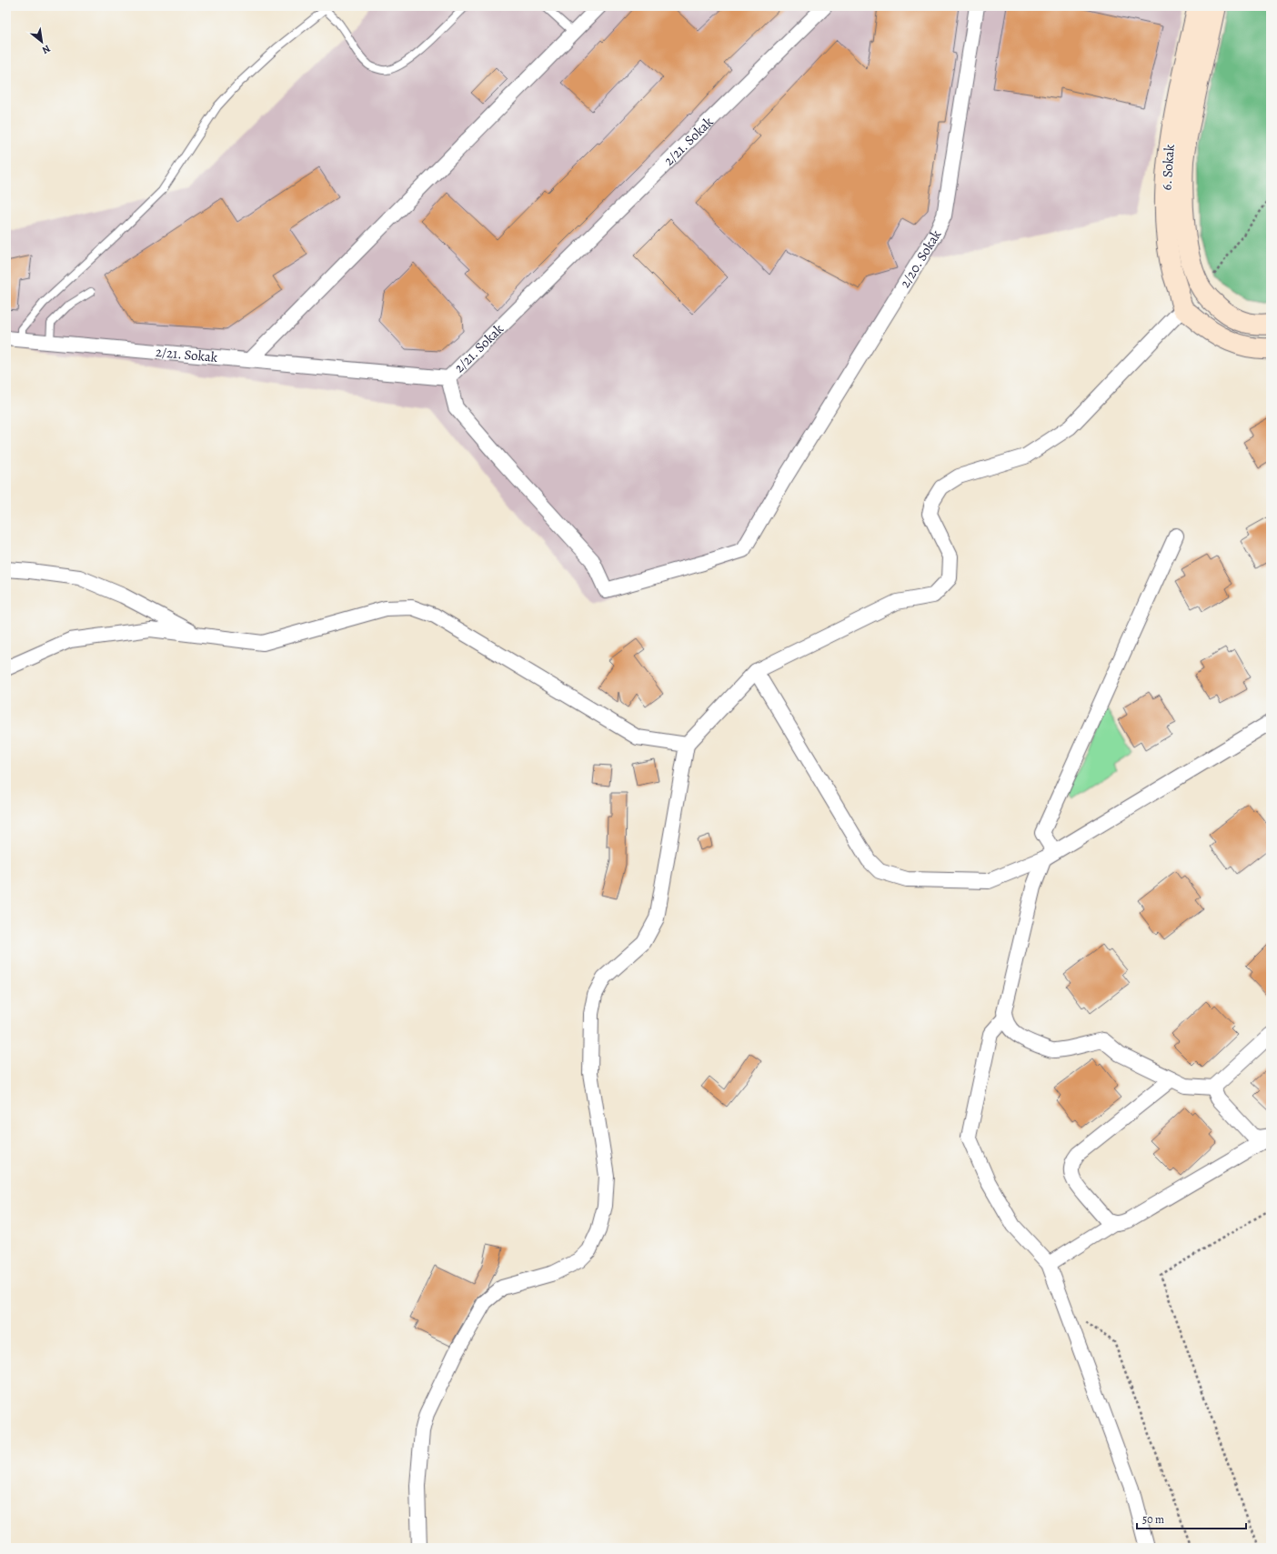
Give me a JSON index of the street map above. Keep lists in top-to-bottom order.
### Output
{
  "streets": {
    "main road": ["6. Sokak"],
    "street": ["2/21. Sokak", "2/20. Sokak"]
  },
  "crossings": [
    ["2/21. Sokak", "2/20. Sokak"]
  ],
  "scale_bar": "50 m",
  "north": "bottom right"
}
